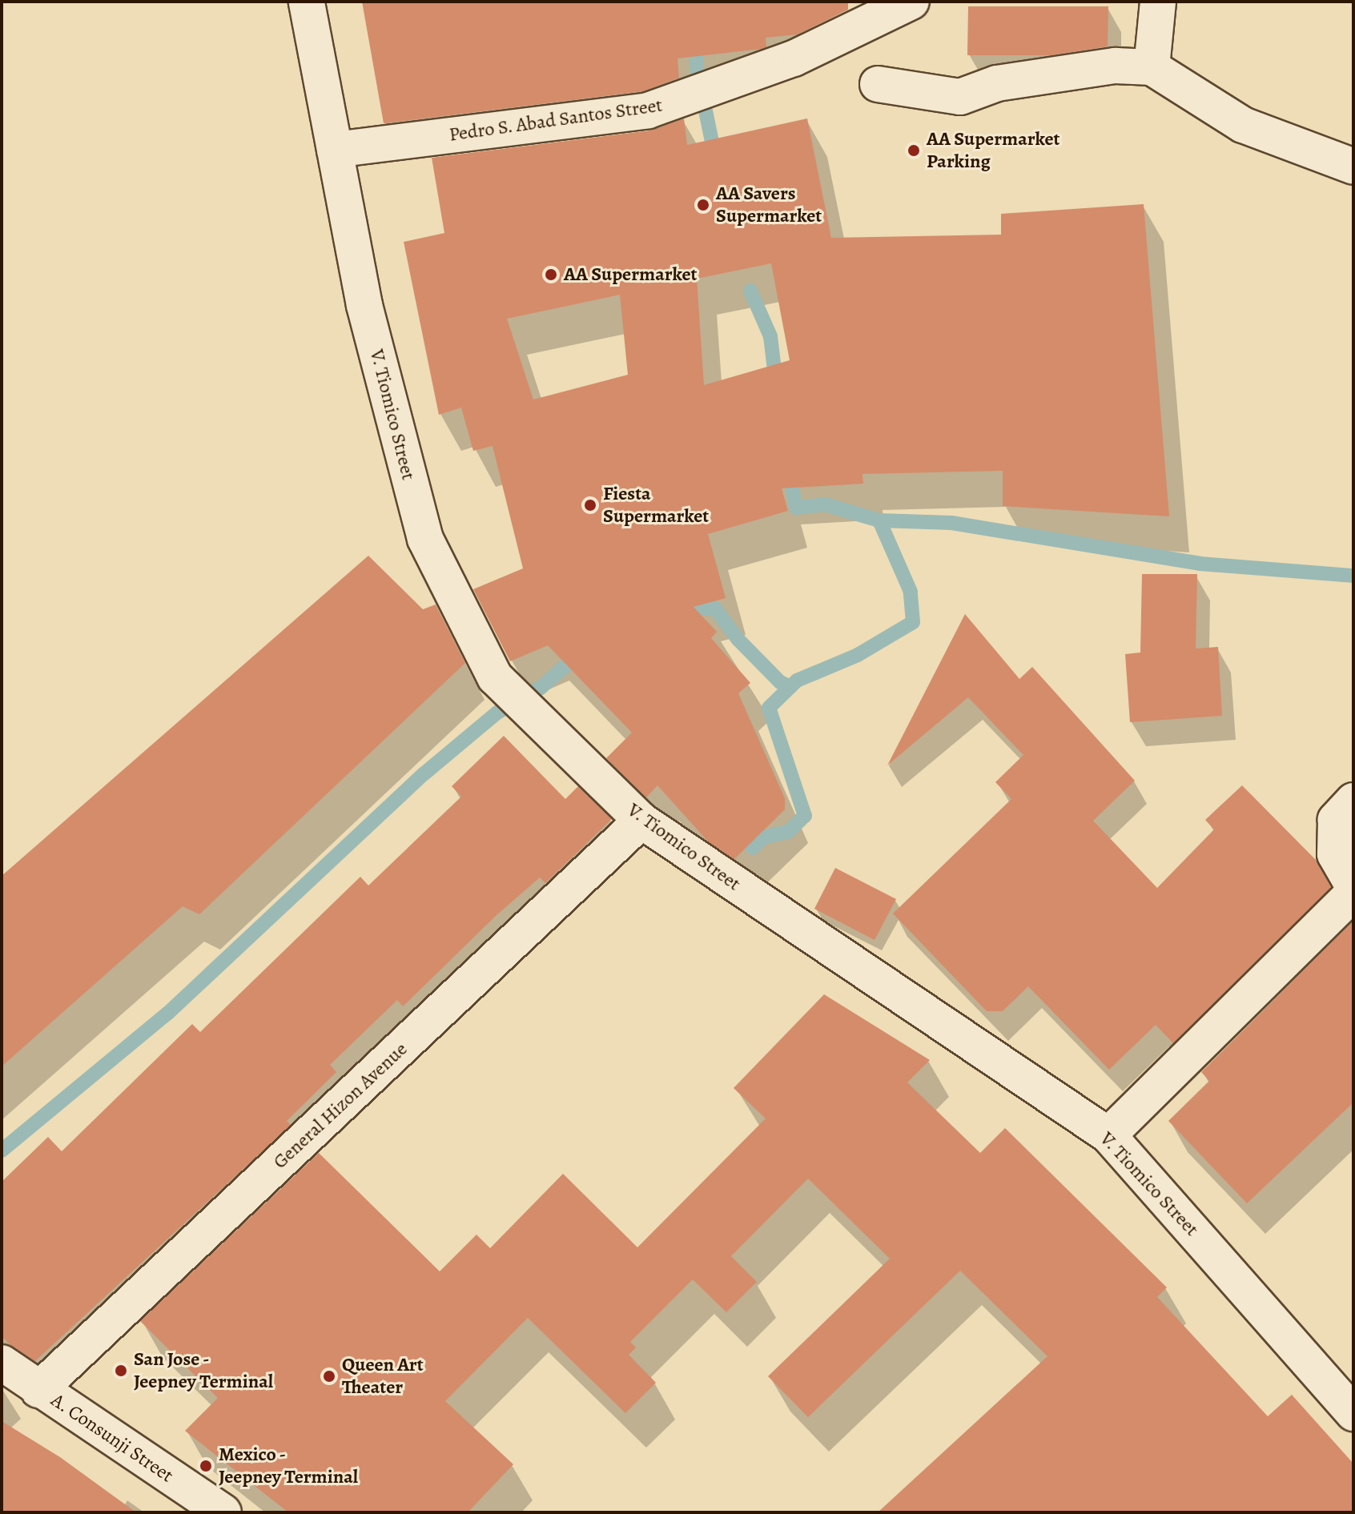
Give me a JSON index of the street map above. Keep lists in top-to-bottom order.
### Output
{
  "streets": {
    "street": [
      "Pedro S. Abad Santos Street",
      "V. Tiomico Street",
      "General Hizon Avenue",
      "A. Consunji Street"
    ]
  },
  "crossings": [
    ["Pedro S. Abad Santos Street", "V. Tiomico Street"],
    ["V. Tiomico Street", "General Hizon Avenue"],
    ["General Hizon Avenue", "A. Consunji Street"]
  ],
  "places": [
    "AA Supermarket Parking",
    "AA Savers Supermarket",
    "AA Supermarket",
    "Fiesta Supermarket",
    "San Jose - Jeepney Terminal",
    "Queen Art Theater",
    "Mexico - Jeepney Terminal"
  ]
}
